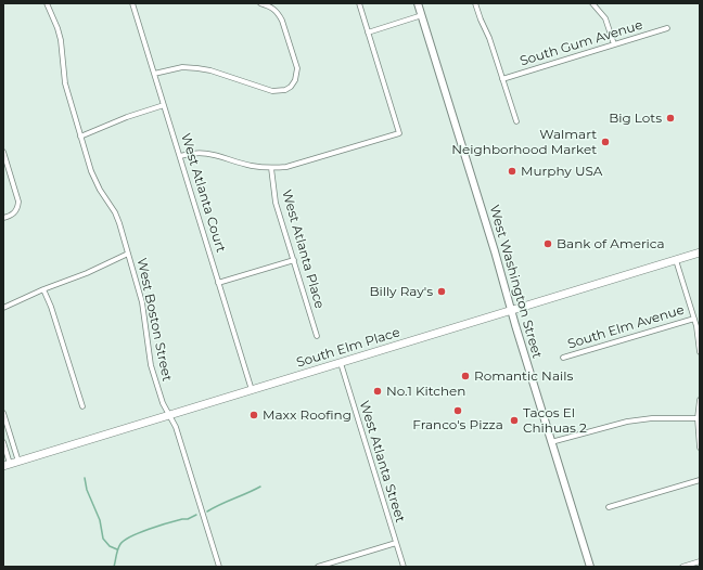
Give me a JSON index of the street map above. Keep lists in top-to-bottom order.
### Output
{
  "streets": {
    "main road": ["West Washington Street", "South Elm Place"],
    "street": [
      "South Gum Avenue",
      "West Atlanta Court",
      "West Atlanta Place",
      "West Boston Street",
      "South Elm Avenue",
      "West Atlanta Street"
    ]
  },
  "crossings": [
    ["West Atlanta Court", "South Elm Place"],
    ["West Washington Street", "South Elm Place"],
    ["West Boston Street", "South Elm Place"],
    ["South Elm Place", "West Atlanta Street"]
  ],
  "places": [
    "Big Lots",
    "Walmart Neighborhood Market",
    "Murphy USA",
    "Bank of America",
    "Billy Ray's",
    "Romantic Nails",
    "No.1 Kitchen",
    "Franco's Pizza",
    "Maxx Roofing",
    "Tacos El Chihuas 2"
  ]
}
